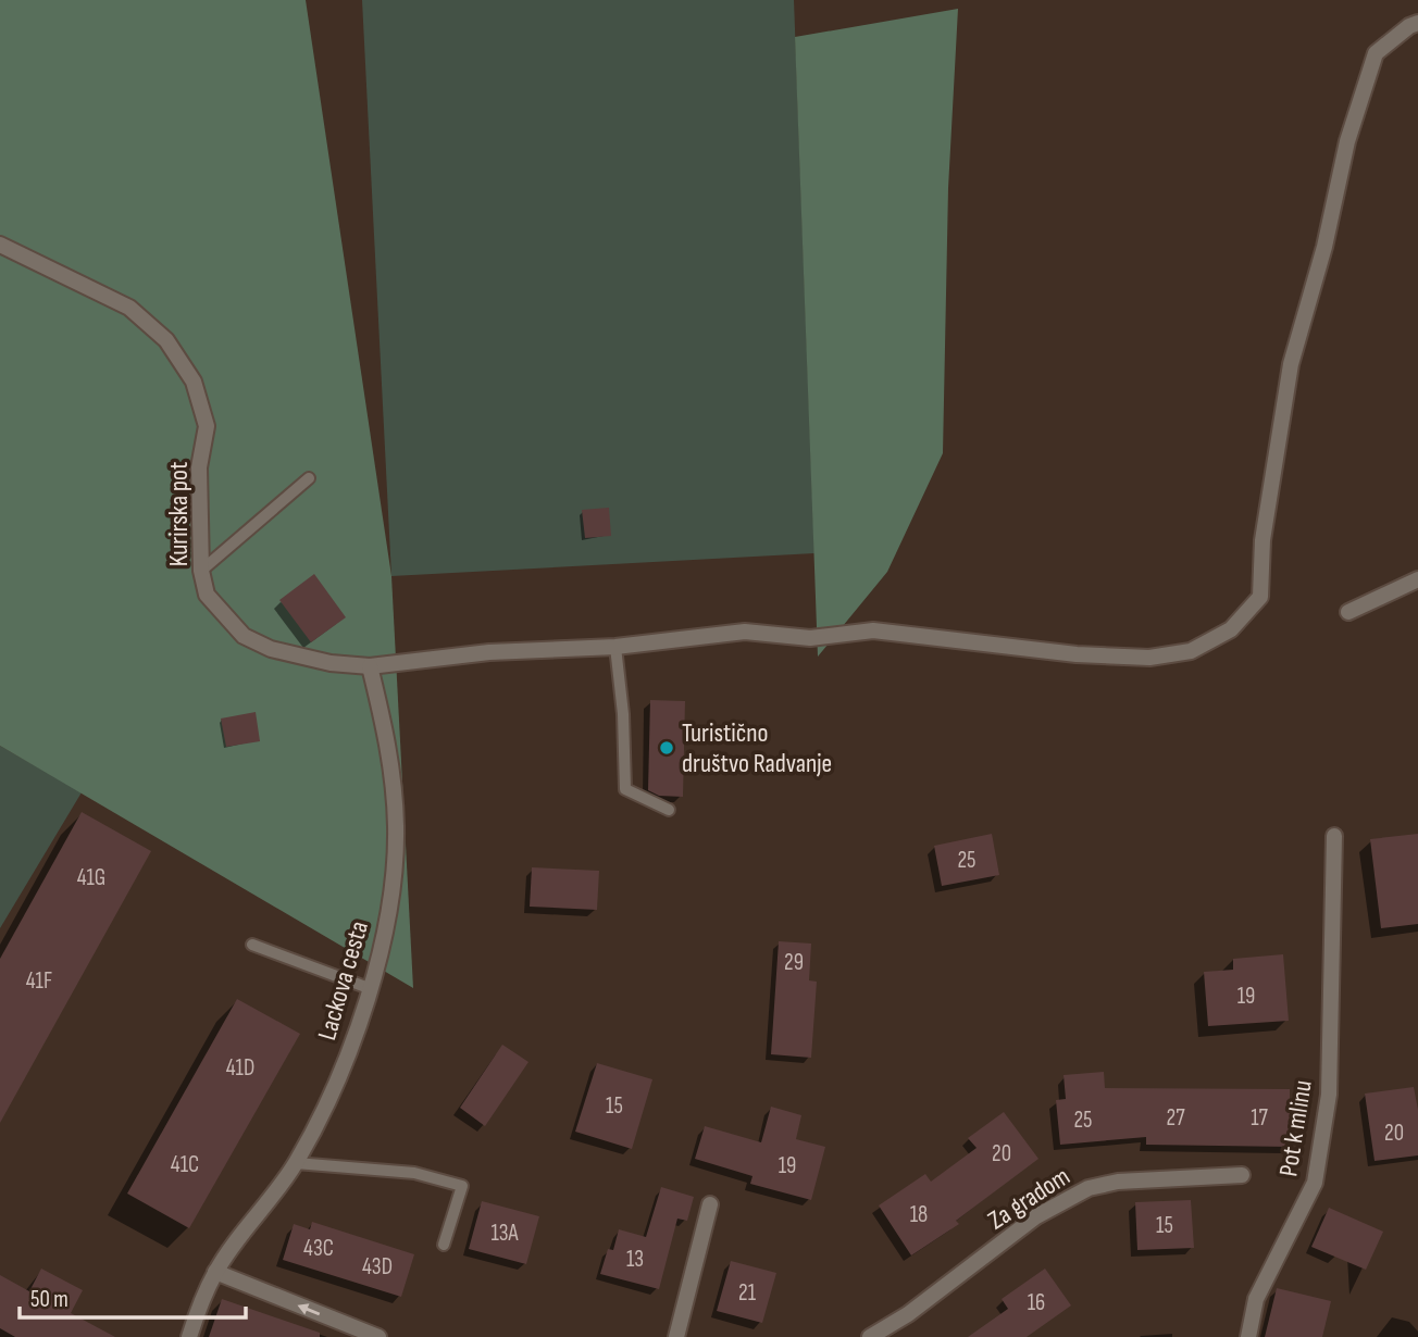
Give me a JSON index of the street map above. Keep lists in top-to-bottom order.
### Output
{
  "streets": {
    "street": [
      "Kurirska pot",
      "Lackova cesta",
      "Pot k mlinu",
      "Za gradom"
    ]
  },
  "crossings": [
    ["Kurirska pot", "Lackova cesta"]
  ],
  "places": ["Turistično društvo Radvanje"],
  "house_numbers": [
    "25",
    "41G",
    "29",
    "41F",
    "19",
    "41D",
    "15",
    "27",
    "17",
    "25",
    "20",
    "20",
    "41C",
    "19",
    "18",
    "15",
    "13A",
    "43C",
    "13",
    "43D",
    "21",
    "16"
  ],
  "scale_bar": "50 m"
}
